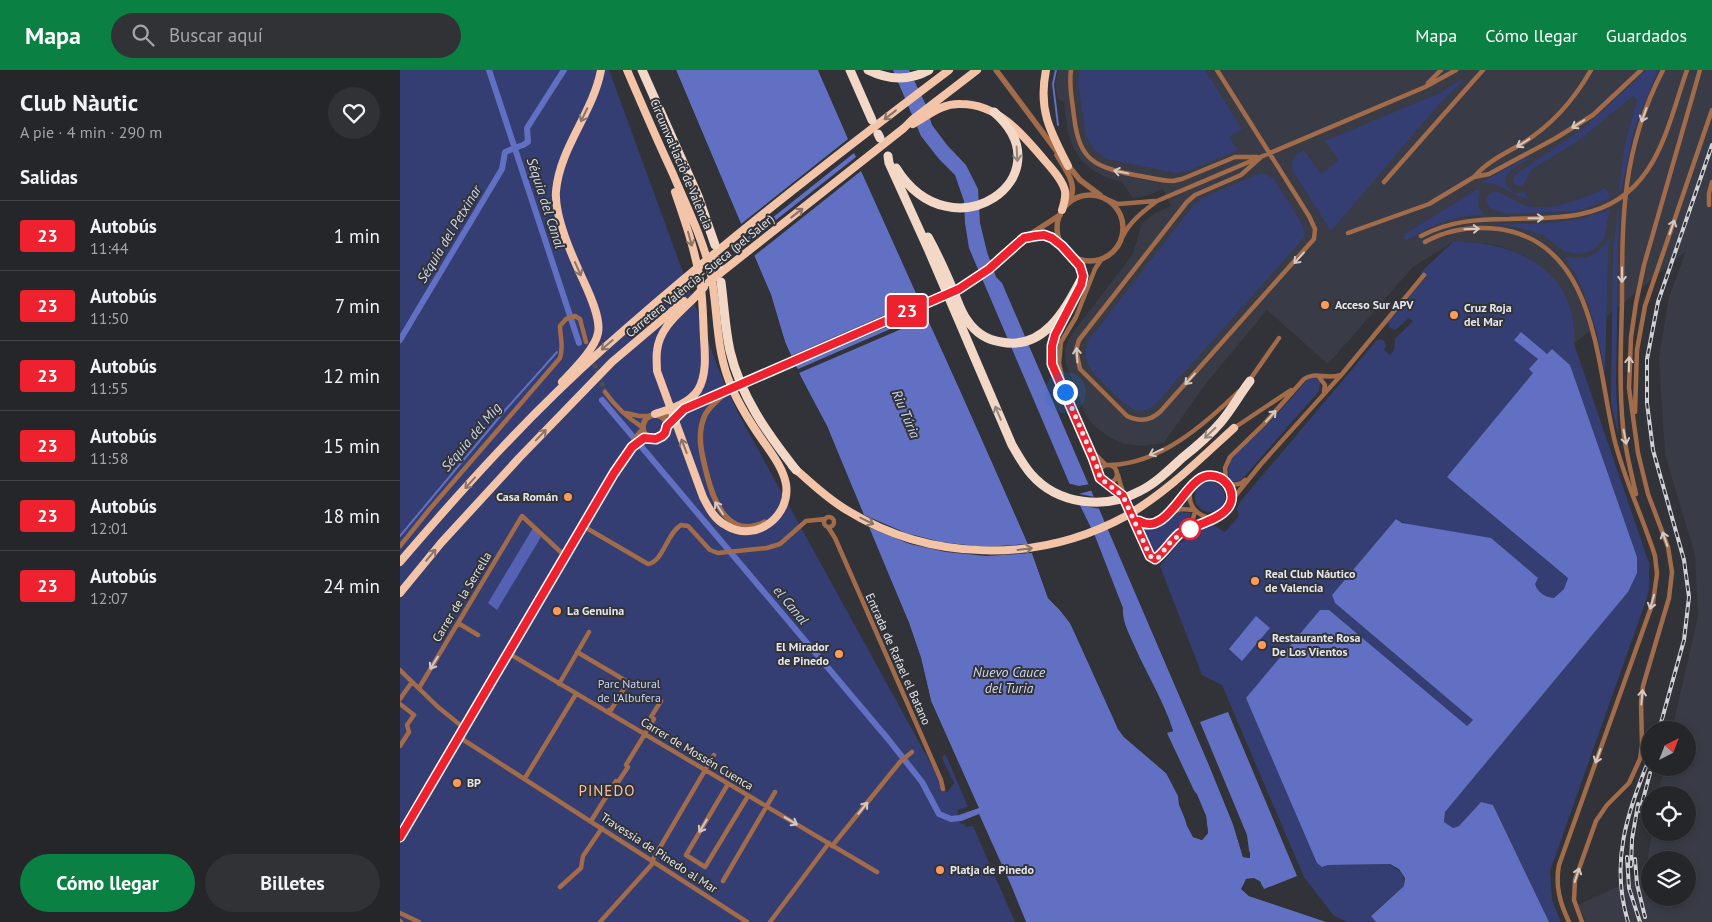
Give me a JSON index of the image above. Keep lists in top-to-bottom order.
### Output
{
  "streets": {
    "highway": ["Circumval·lació de València", "Carretera València - Sueca (pel Saler)"],
    "street": [
      "Carrer de la Serrella",
      "Entrada de Rafael el Batano",
      "Carrer de Mossén Cuenca",
      "Travessia de Pinedo al Mar"
    ]
  },
  "districts": ["PINEDO"],
  "water": [
    "Séquia del Canal",
    "Séquia del Petxinar",
    "Riu Túria",
    "Séquia del Mig",
    "el Canal",
    "Nuevo Cauce del Turia"
  ],
  "parks": ["Parc Natural de l'Albufera"],
  "places": [
    "Acceso Sur APV",
    "Cruz Roja del Mar",
    "Casa Román",
    "Real Club Náutico de Valencia",
    "La Genuina",
    "Restaurante Rosa De Los Vientos",
    "El Mirador de Pinedo",
    "BP",
    "Platja de Pinedo"
  ],
  "lines": ["bus line 23"],
  "north": "top right",
  "page": {
    "header": "Mapa",
    "search": "Buscar aquí",
    "nav": ["Mapa", "Cómo llegar", "Guardados"],
    "heading": [
      ["Club Nàutic", "A pie · 4 min · 290 m"],
      "Salidas"
    ],
    "on_map": "23",
    "list": [
      {
        "mark": "23",
        "name": "Autobús",
        "note": "11:44",
        "value": "1 min"
      },
      {
        "mark": "23",
        "name": "Autobús",
        "note": "11:50",
        "value": "7 min"
      },
      {
        "mark": "23",
        "name": "Autobús",
        "note": "11:55",
        "value": "12 min"
      },
      {
        "mark": "23",
        "name": "Autobús",
        "note": "11:58",
        "value": "15 min"
      },
      {
        "mark": "23",
        "name": "Autobús",
        "note": "12:01",
        "value": "18 min"
      },
      {
        "mark": "23",
        "name": "Autobús",
        "note": "12:07",
        "value": "24 min"
      }
    ],
    "buttons": ["Cómo llegar", "Billetes"]
  }
}
